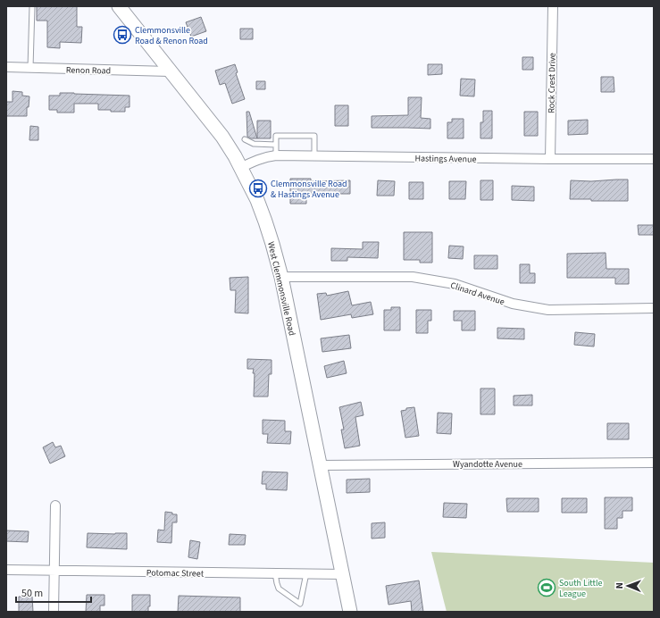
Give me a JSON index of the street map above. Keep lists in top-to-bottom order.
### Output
{
  "streets": {
    "main road": ["West Clemmonsville Road"],
    "street": [
      "Renon Road",
      "Rock Crest Drive",
      "Hastings Avenue",
      "Clinard Avenue",
      "Wyandotte Avenue",
      "Potomac Street"
    ]
  },
  "crossings": [
    ["Renon Road", "West Clemmonsville Road"],
    ["Rock Crest Drive", "Hastings Avenue"],
    ["Hastings Avenue", "West Clemmonsville Road"],
    ["West Clemmonsville Road", "Clinard Avenue"],
    ["West Clemmonsville Road", "Wyandotte Avenue"],
    ["West Clemmonsville Road", "Potomac Street"]
  ],
  "places": {
    "bus stop": ["Clemmonsville Road & Renon Road", "Clemmonsville Road & Hastings Avenue"],
    "sports": ["South Little League"]
  },
  "scale_bar": "50 m",
  "north": "left"
}
